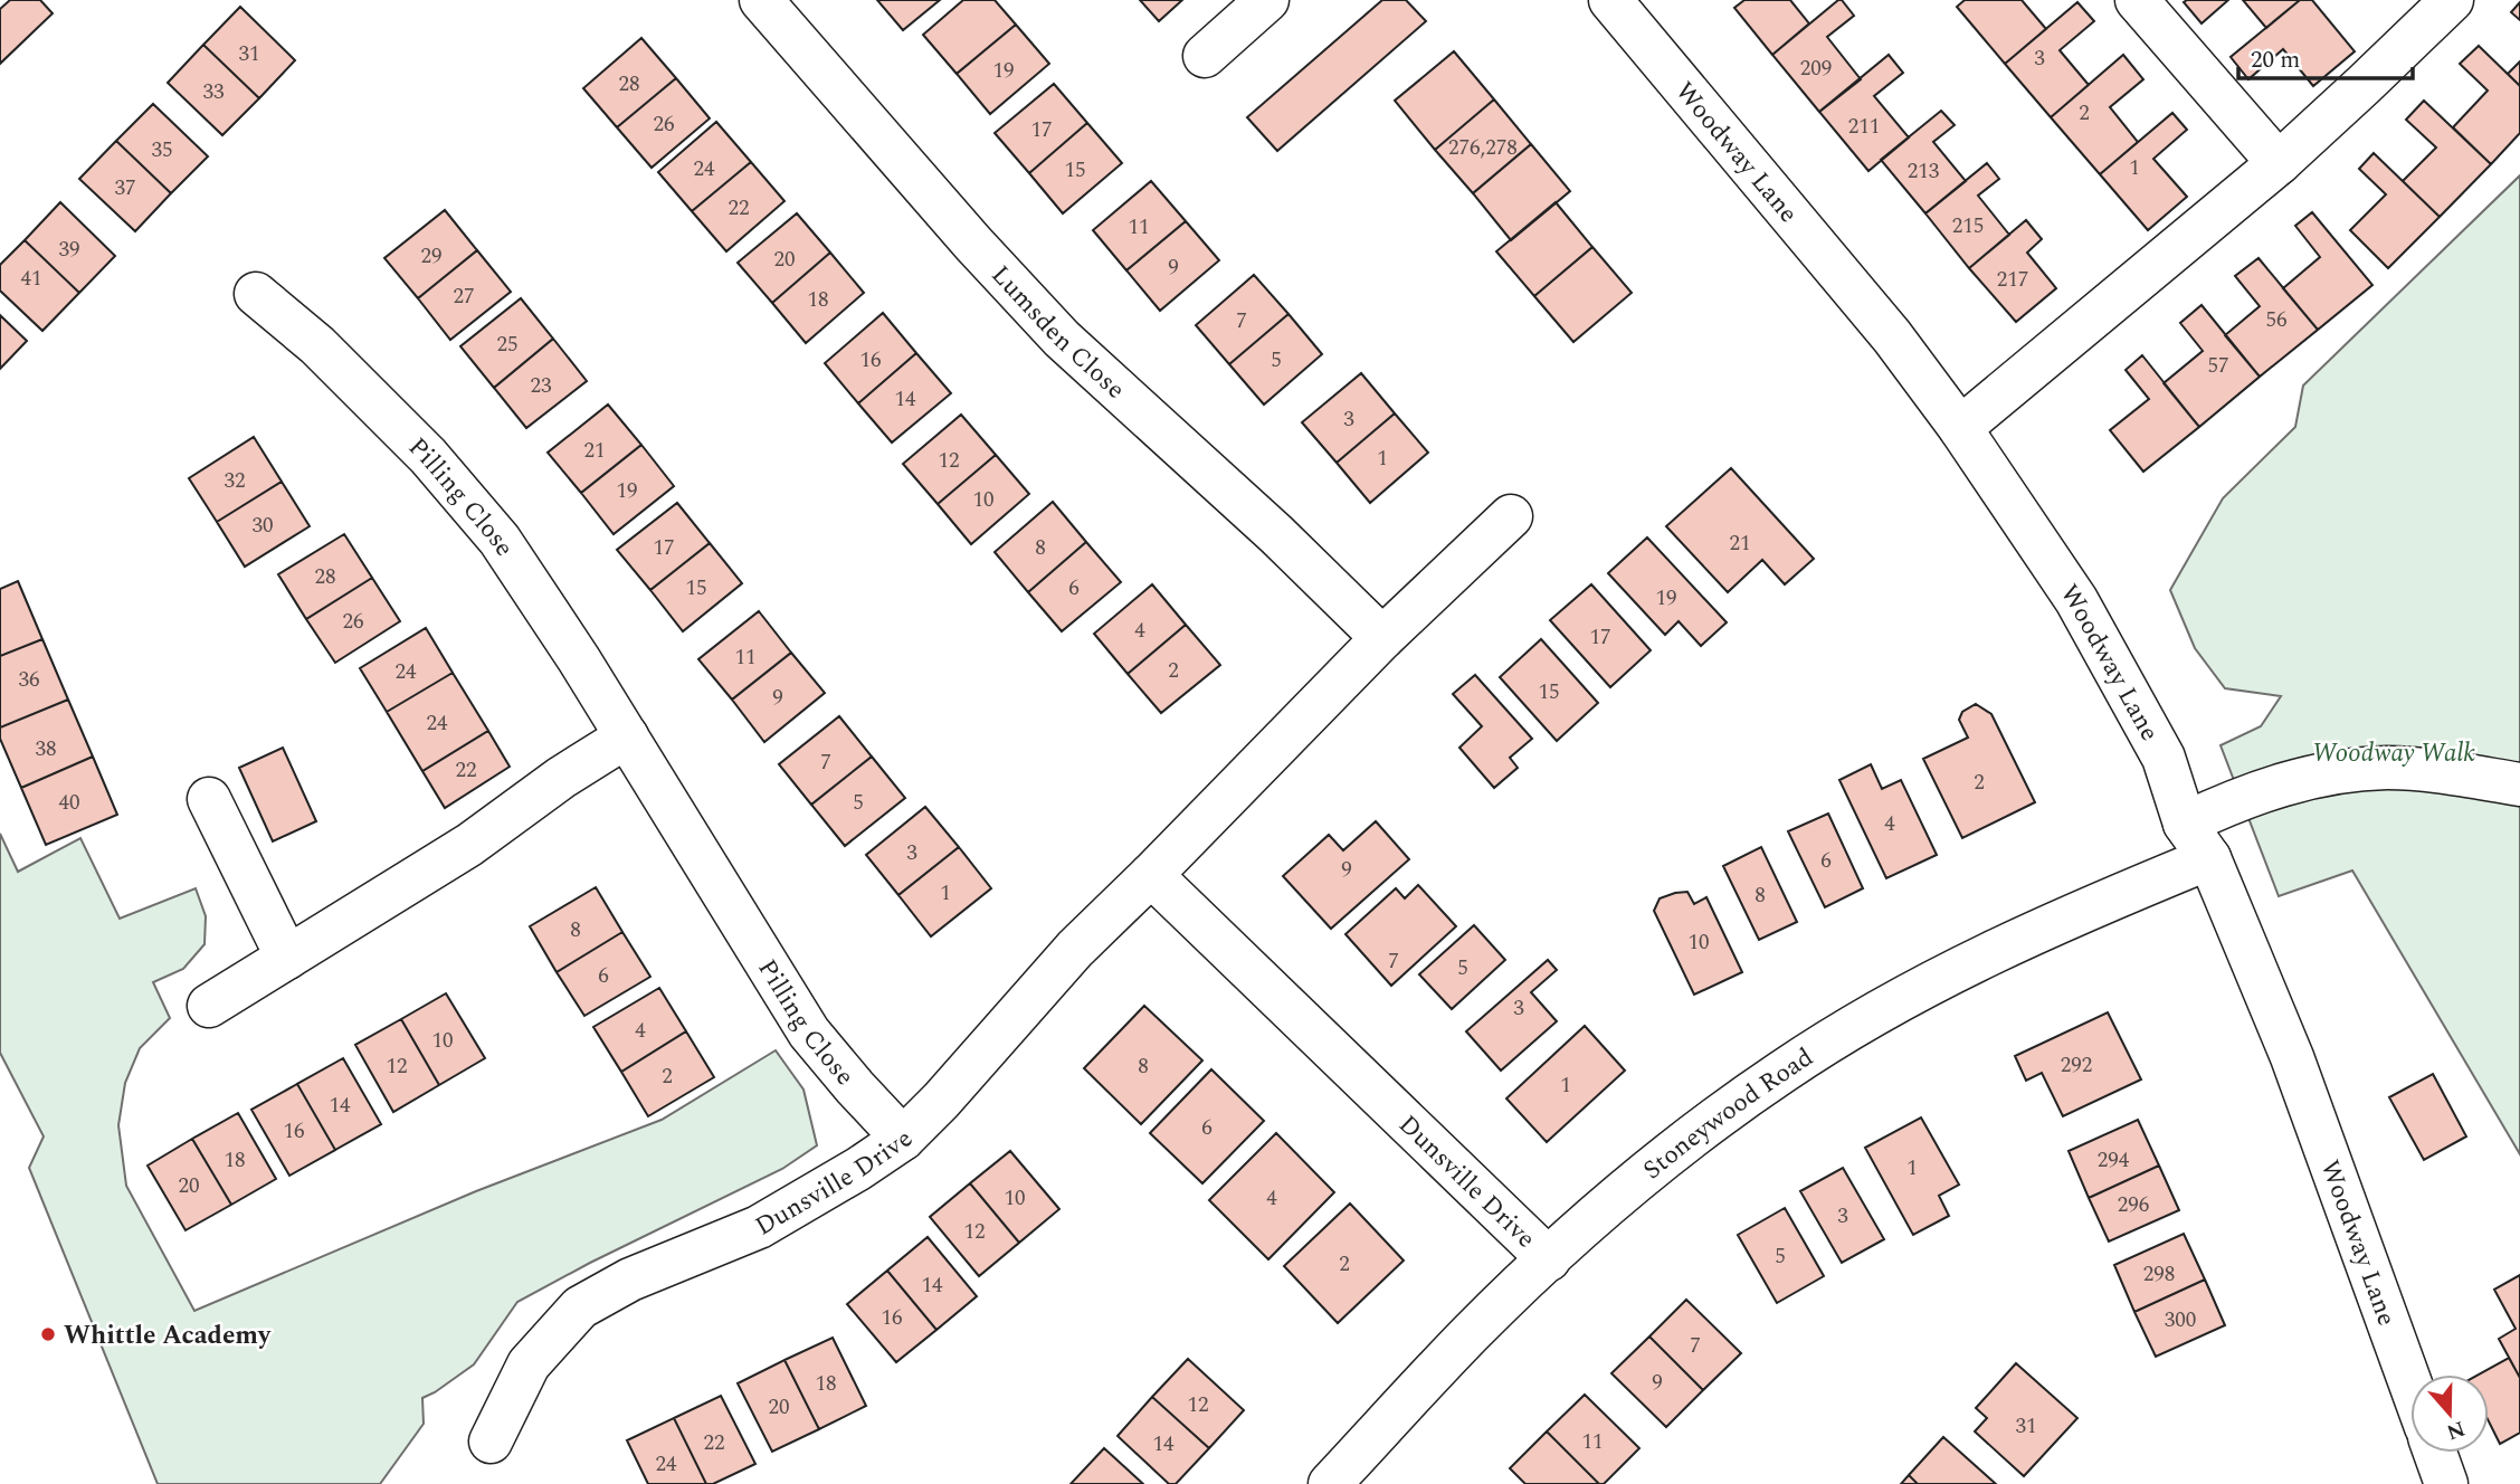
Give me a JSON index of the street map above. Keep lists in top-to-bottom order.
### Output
{
  "streets": {
    "street": [
      "Woodway Lane",
      "Lumsden Close",
      "Pilling Close",
      "Stoneywood Road",
      "Dunsville Drive"
    ]
  },
  "crossings": [
    ["Woodway Lane", "Stoneywood Road"],
    ["Lumsden Close", "Dunsville Drive"],
    ["Pilling Close", "Dunsville Drive"],
    ["Stoneywood Road", "Dunsville Drive"]
  ],
  "parks": ["Woodway Walk"],
  "places": ["Whittle Academy"],
  "house_numbers": [
    "31",
    "3",
    "209",
    "19",
    "28",
    "33",
    "2",
    "26",
    "211",
    "17",
    "276,278",
    "35",
    "1",
    "24",
    "15",
    "213",
    "37",
    "22",
    "215",
    "11",
    "39",
    "29",
    "20",
    "9",
    "41",
    "217",
    "27",
    "18",
    "56",
    "7",
    "25",
    "16",
    "5",
    "57",
    "23",
    "14",
    "3",
    "21",
    "1",
    "12",
    "32",
    "19",
    "10",
    "30",
    "21",
    "17",
    "8",
    "28",
    "15",
    "6",
    "19",
    "26",
    "4",
    "17",
    "11",
    "2",
    "24",
    "36",
    "15",
    "9",
    "24",
    "38",
    "7",
    "22",
    "2",
    "40",
    "5",
    "4",
    "3",
    "6",
    "9",
    "1",
    "8",
    "8",
    "10",
    "7",
    "5",
    "6",
    "3",
    "4",
    "10",
    "292",
    "12",
    "8",
    "2",
    "1",
    "14",
    "6",
    "16",
    "18",
    "294",
    "1",
    "20",
    "10",
    "4",
    "296",
    "3",
    "12",
    "5",
    "2",
    "298",
    "14",
    "16",
    "300",
    "7",
    "9",
    "18",
    "12",
    "20",
    "31",
    "11",
    "22",
    "14",
    "24"
  ],
  "scale_bar": "20 m",
  "north": "bottom"
}
